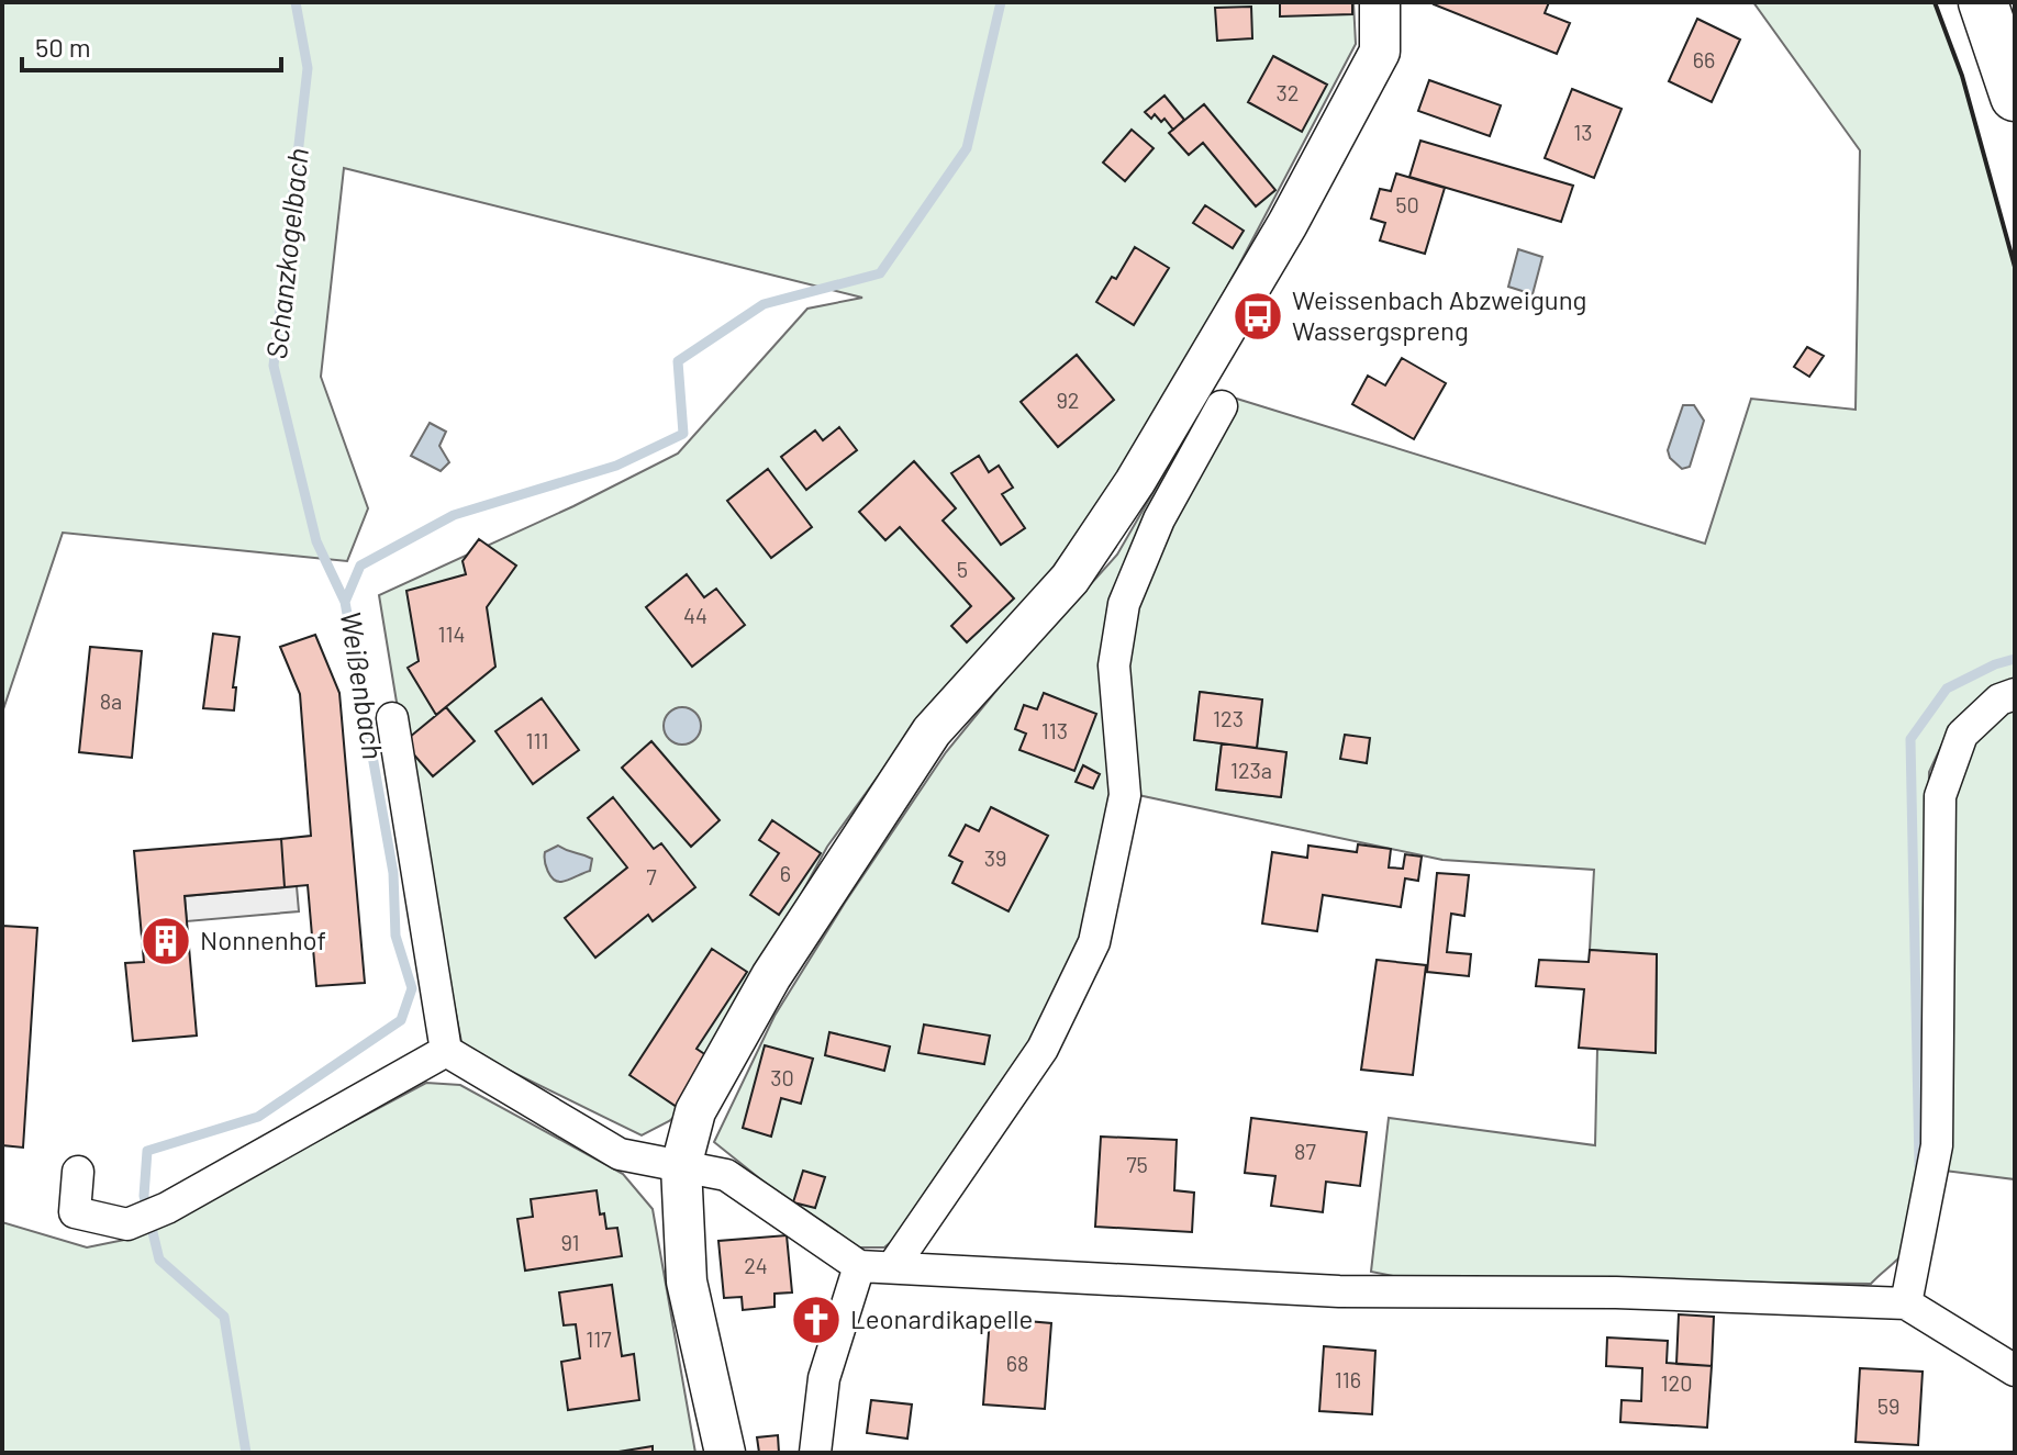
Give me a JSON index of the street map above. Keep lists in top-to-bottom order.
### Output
{
  "water": ["Schanzkogelbach", "Weißenbach"],
  "places": {
    "bus stop": ["Weissenbach Abzweigung Wassergspreng"],
    "building": ["Nonnenhof"],
    "church": ["Leonardikapelle"]
  },
  "house_numbers": [
    "66",
    "32",
    "13",
    "50",
    "92",
    "5",
    "44",
    "114",
    "8a",
    "123",
    "113",
    "111",
    "123a",
    "39",
    "6",
    "7",
    "30",
    "87",
    "75",
    "91",
    "24",
    "117",
    "68",
    "116",
    "120",
    "59"
  ],
  "scale_bar": "50 m"
}
